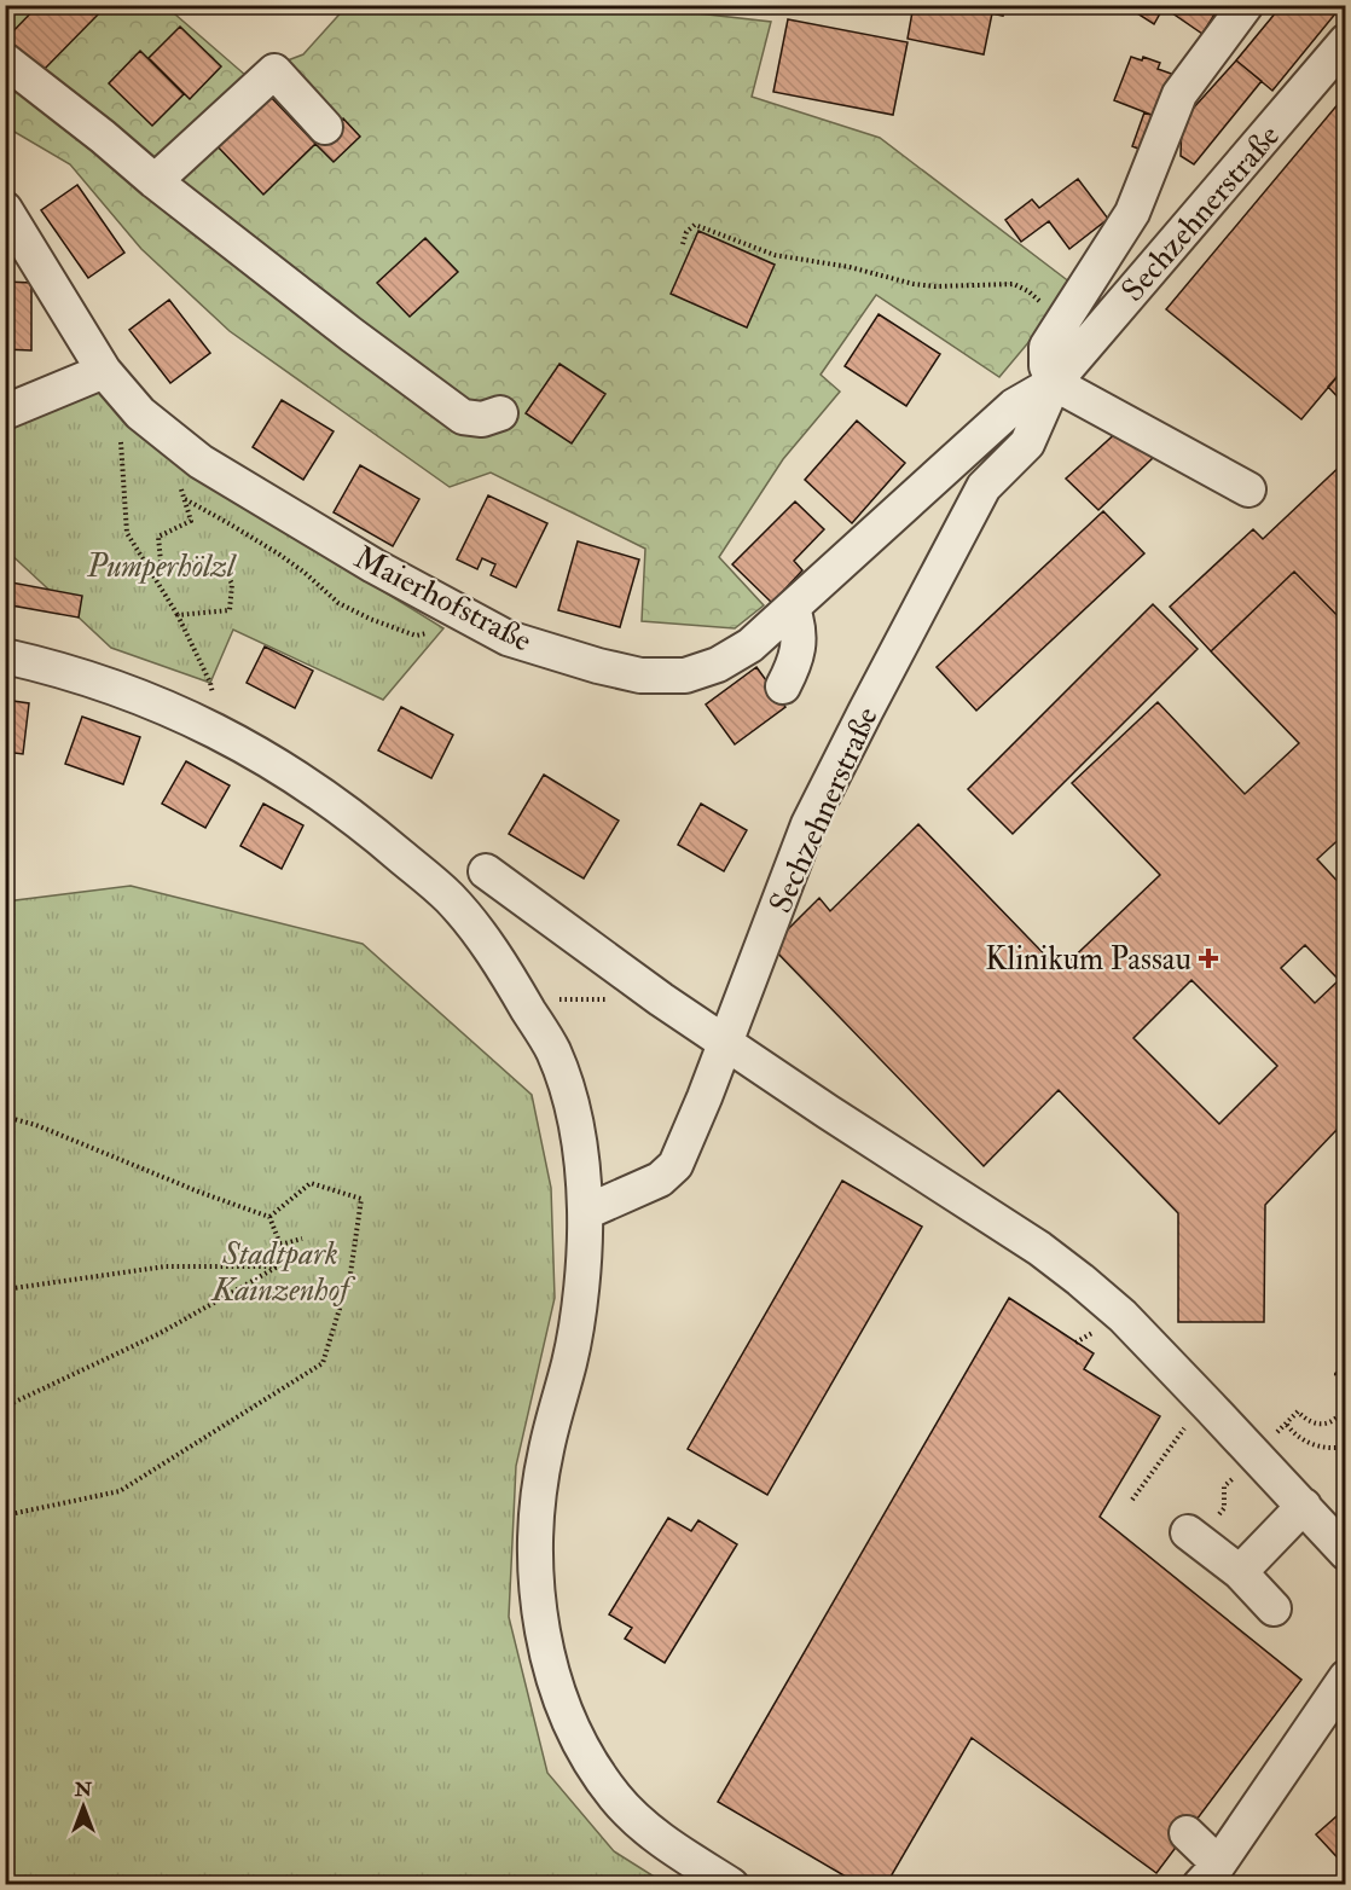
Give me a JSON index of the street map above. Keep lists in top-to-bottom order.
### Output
{
  "streets": {
    "street": ["Sechzehnerstraße", "Maierhofstraße"]
  },
  "crossings": [
    ["Sechzehnerstraße", "Maierhofstraße"]
  ],
  "parks": ["Pumperhölzl", "Stadtpark Kainzenhof"],
  "places": {
    "health": ["Klinikum Passau"]
  },
  "north": "top"
}
